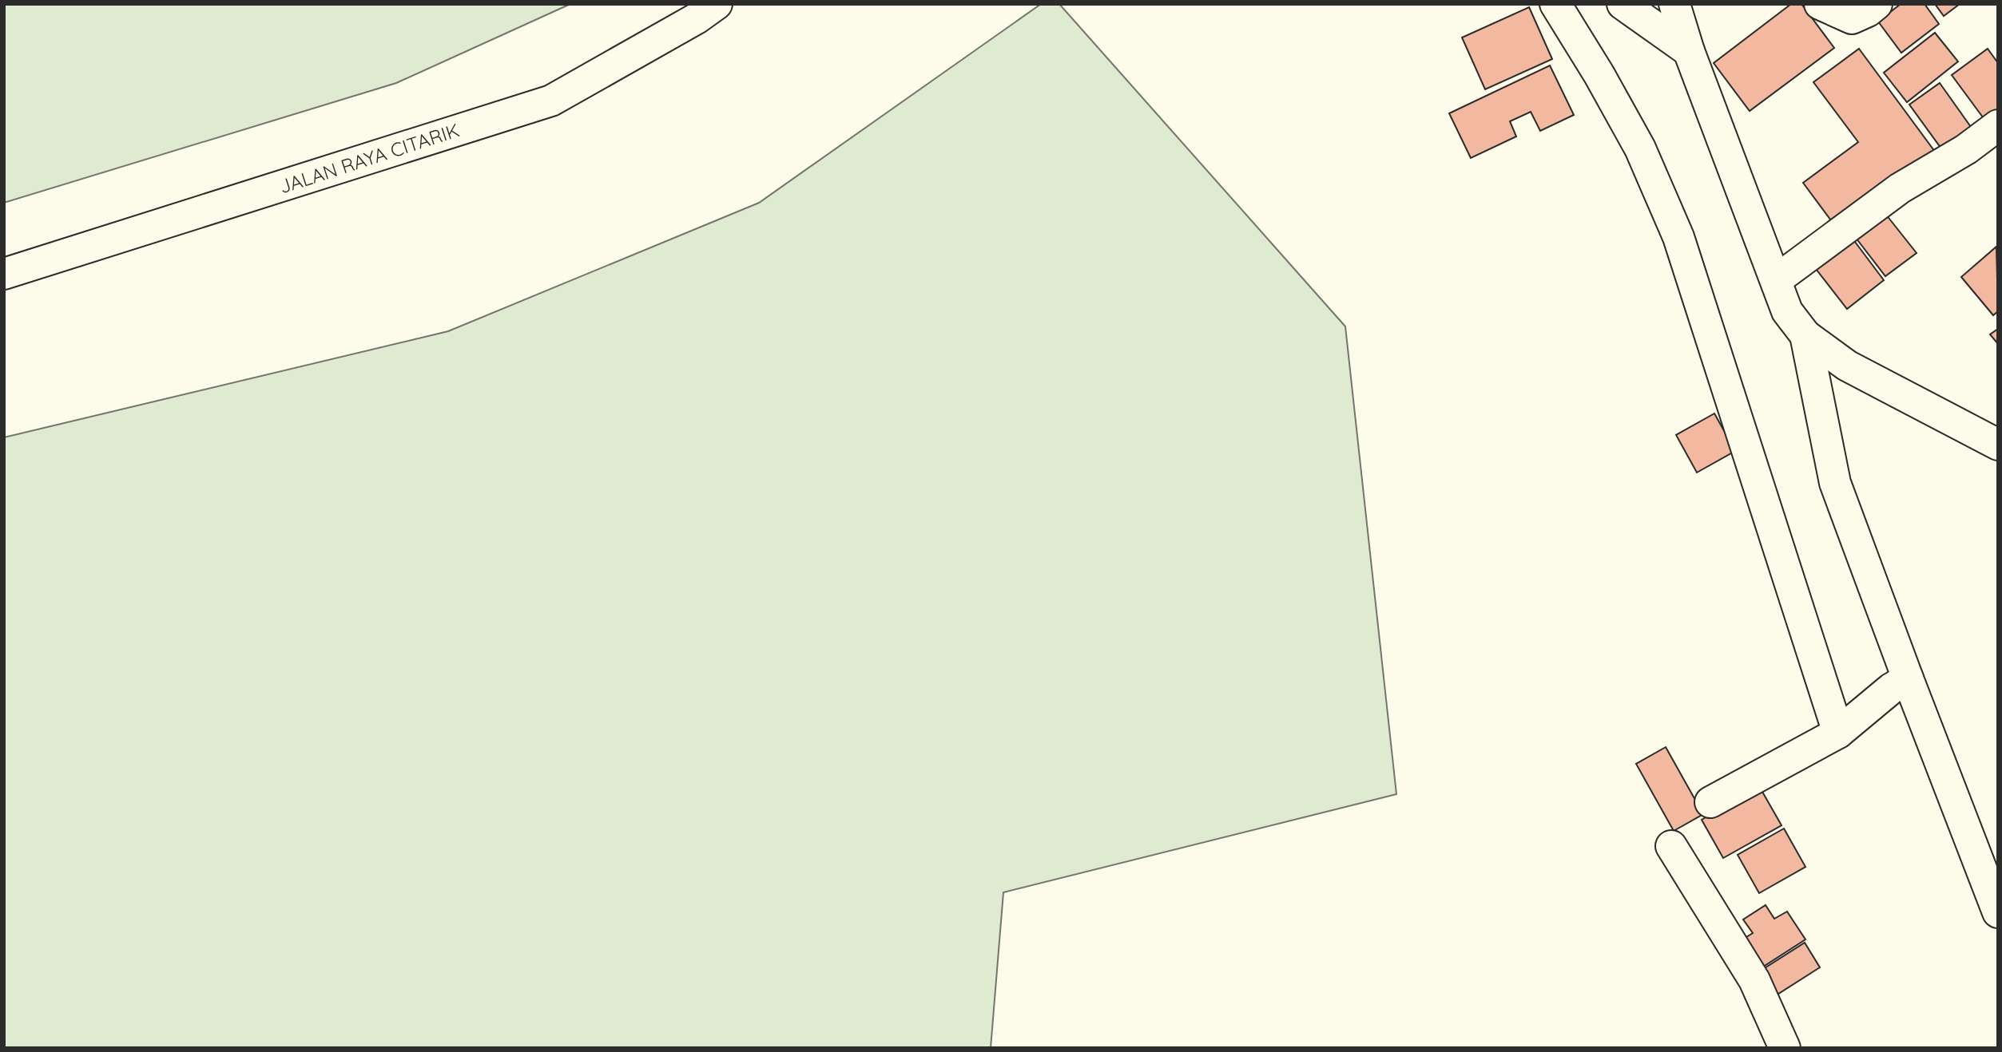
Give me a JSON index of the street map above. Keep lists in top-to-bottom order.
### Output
{
  "streets": {
    "street": ["JALAN RAYA CITARIK"]
  }
}
